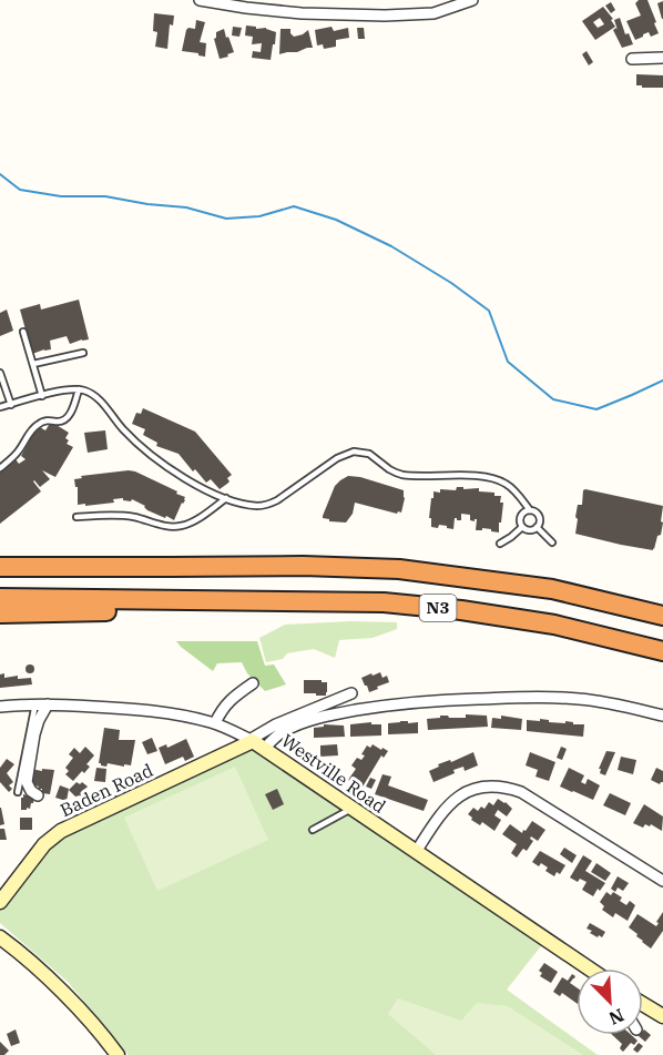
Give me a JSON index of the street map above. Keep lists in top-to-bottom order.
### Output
{
  "streets": {
    "highway": ["N3"],
    "street": ["Westville Road", "Baden Road"]
  },
  "crossings": [
    ["Westville Road", "Baden Road"]
  ],
  "north": "bottom right"
}
